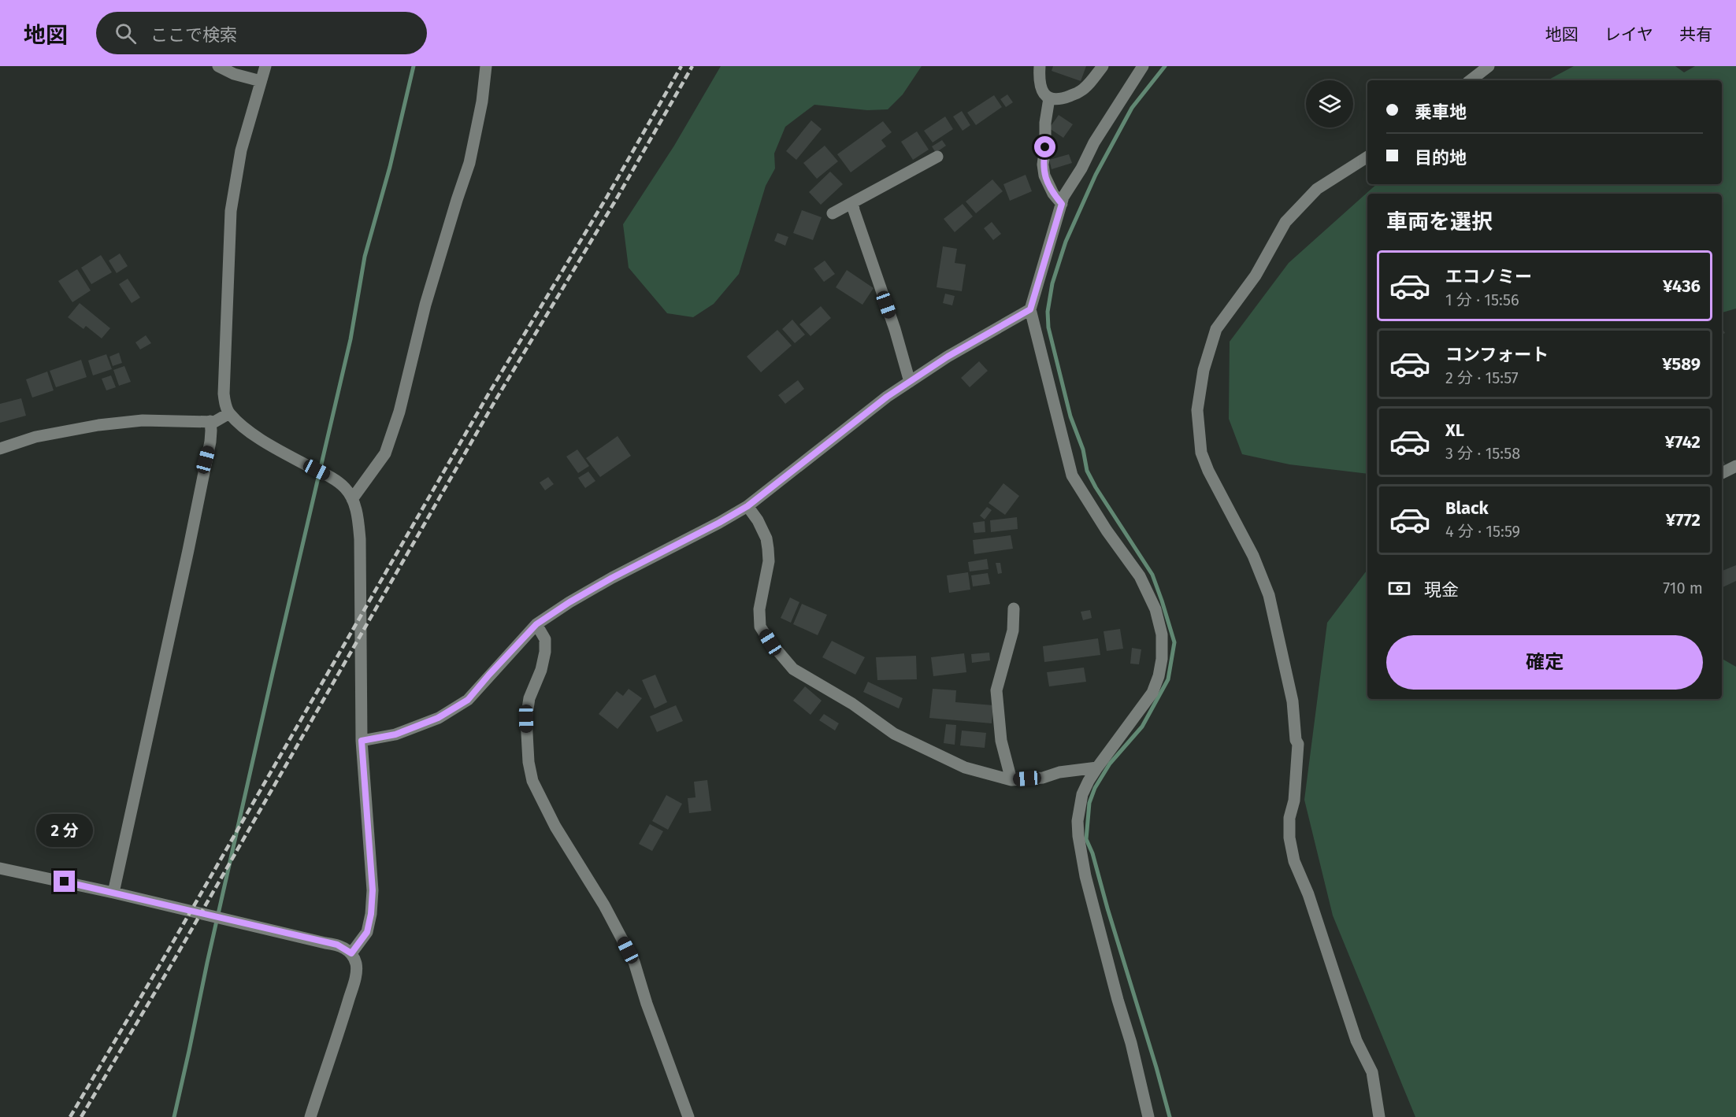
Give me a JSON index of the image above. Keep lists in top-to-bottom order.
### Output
{
  "page": {
    "header": "地図",
    "search": "ここで検索",
    "nav": ["地図", "レイヤ", "共有"],
    "banner": ["乗車地", "目的地"],
    "heading": "車両を選択",
    "list": [
      {
        "name": "エコノミー",
        "note": "1 分 · 15:56",
        "value": "¥436"
      },
      {
        "name": "コンフォート",
        "note": "2 分 · 15:57",
        "value": "¥589"
      },
      {
        "name": "XL",
        "note": "3 分 · 15:58",
        "value": "¥742"
      },
      {
        "name": "Black",
        "note": "4 分 · 15:59",
        "value": "¥772"
      }
    ],
    "pay": ["現金", "710 m"],
    "buttons": "確定",
    "bubble": "2 分"
  }
}
